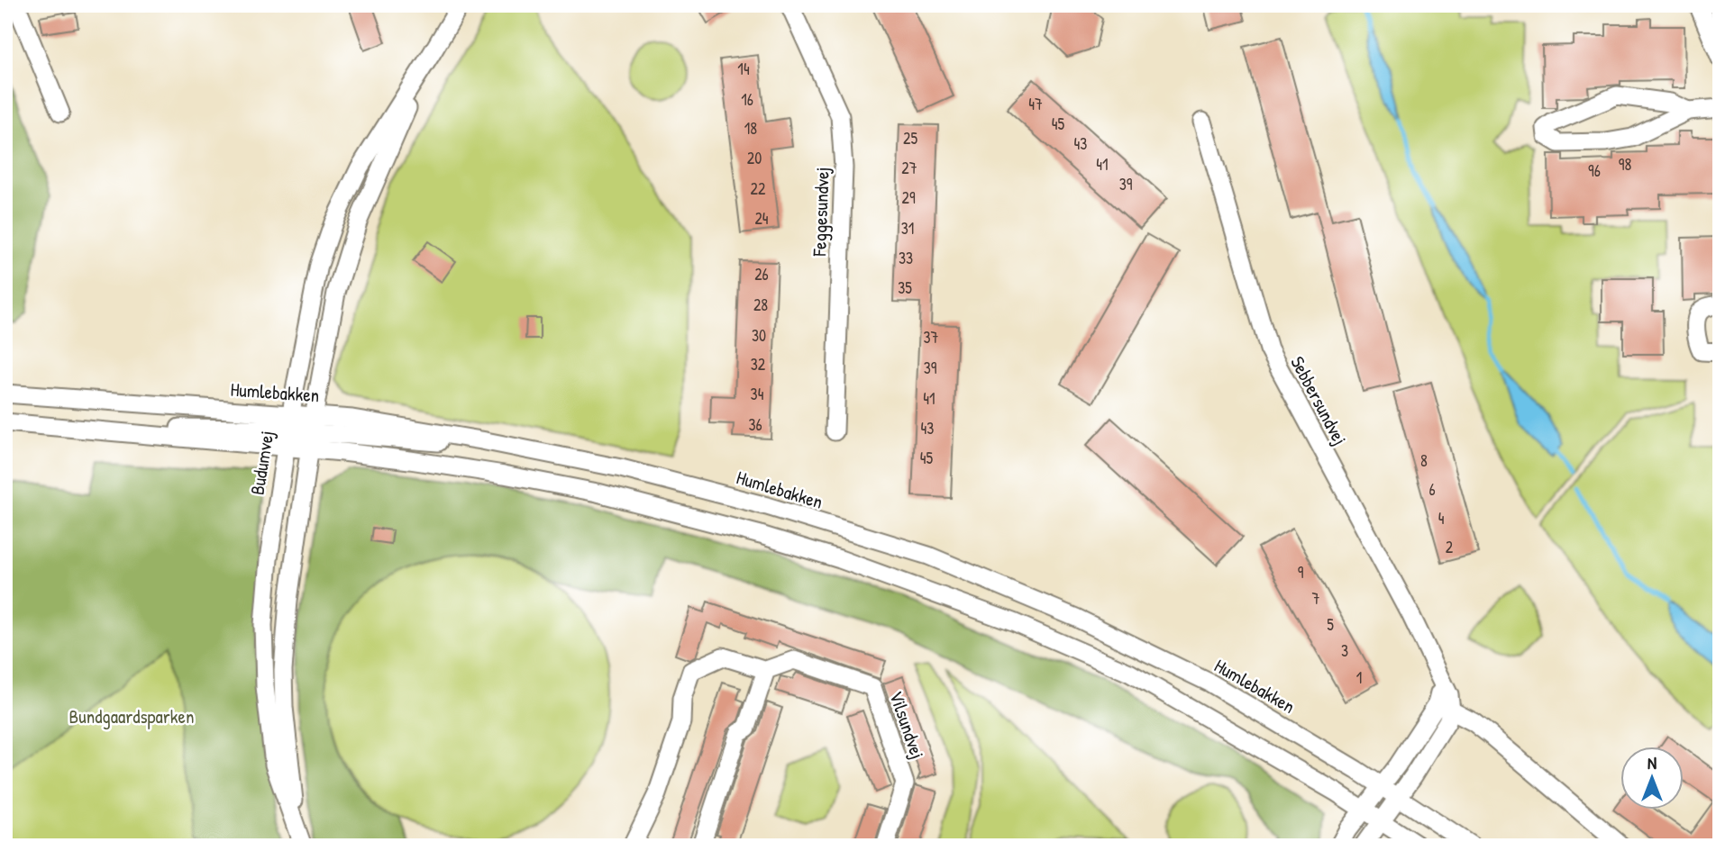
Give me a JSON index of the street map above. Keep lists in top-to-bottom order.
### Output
{
  "streets": {
    "street": [
      "Feggesundvej",
      "Humlebakken",
      "Sebbersundvej",
      "Budumvej",
      "Vilsundvej"
    ]
  },
  "crossings": [
    ["Humlebakken", "Sebbersundvej"],
    ["Humlebakken", "Budumvej"]
  ],
  "parks": ["Bundgaardsparken"],
  "house_numbers": [
    "14",
    "16",
    "47",
    "45",
    "18",
    "25",
    "43",
    "20",
    "41",
    "98",
    "27",
    "96",
    "39",
    "22",
    "29",
    "24",
    "31",
    "33",
    "26",
    "35",
    "28",
    "30",
    "37",
    "32",
    "39",
    "34",
    "41",
    "36",
    "43",
    "45",
    "8",
    "6",
    "4",
    "2",
    "9",
    "7",
    "5",
    "3",
    "1"
  ],
  "north": "top"
}
